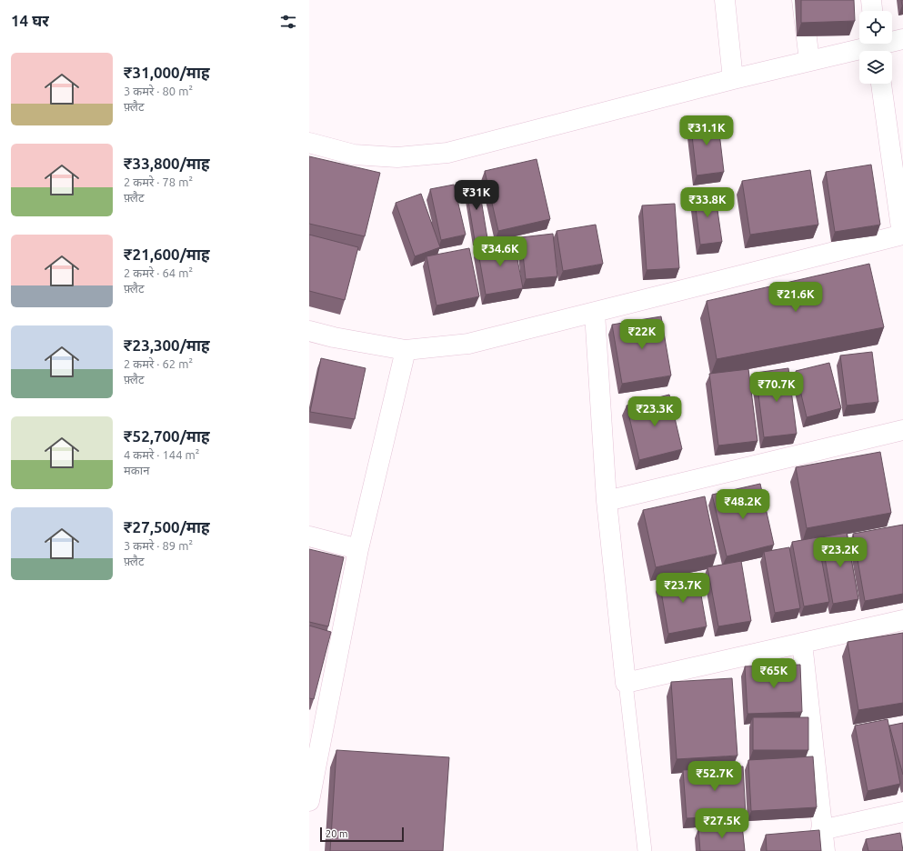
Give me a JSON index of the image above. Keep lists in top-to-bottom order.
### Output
{
  "scale_bar": "20 m",
  "page": {
    "heading": "14 घर",
    "list": [
      {
        "name": "₹31,000/माह",
        "note": "3 कमरे · 80 m² · फ़्लैट"
      },
      {
        "name": "₹33,800/माह",
        "note": "2 कमरे · 78 m² · फ़्लैट"
      },
      {
        "name": "₹21,600/माह",
        "note": "2 कमरे · 64 m² · फ़्लैट"
      },
      {
        "name": "₹23,300/माह",
        "note": "2 कमरे · 62 m² · फ़्लैट"
      },
      {
        "name": "₹52,700/माह",
        "note": "4 कमरे · 144 m² · मकान"
      },
      {
        "name": "₹27,500/माह",
        "note": "3 कमरे · 89 m² · फ़्लैट"
      }
    ],
    "price": [
      "₹31.1K",
      "₹31K",
      "₹33.8K",
      "₹34.6K",
      "₹21.6K",
      "₹22K",
      "₹70.7K",
      "₹23.3K",
      "₹48.2K",
      "₹23.2K",
      "₹23.7K",
      "₹65K",
      "₹52.7K",
      "₹27.5K"
    ],
    "scale": "20 m"
  }
}
